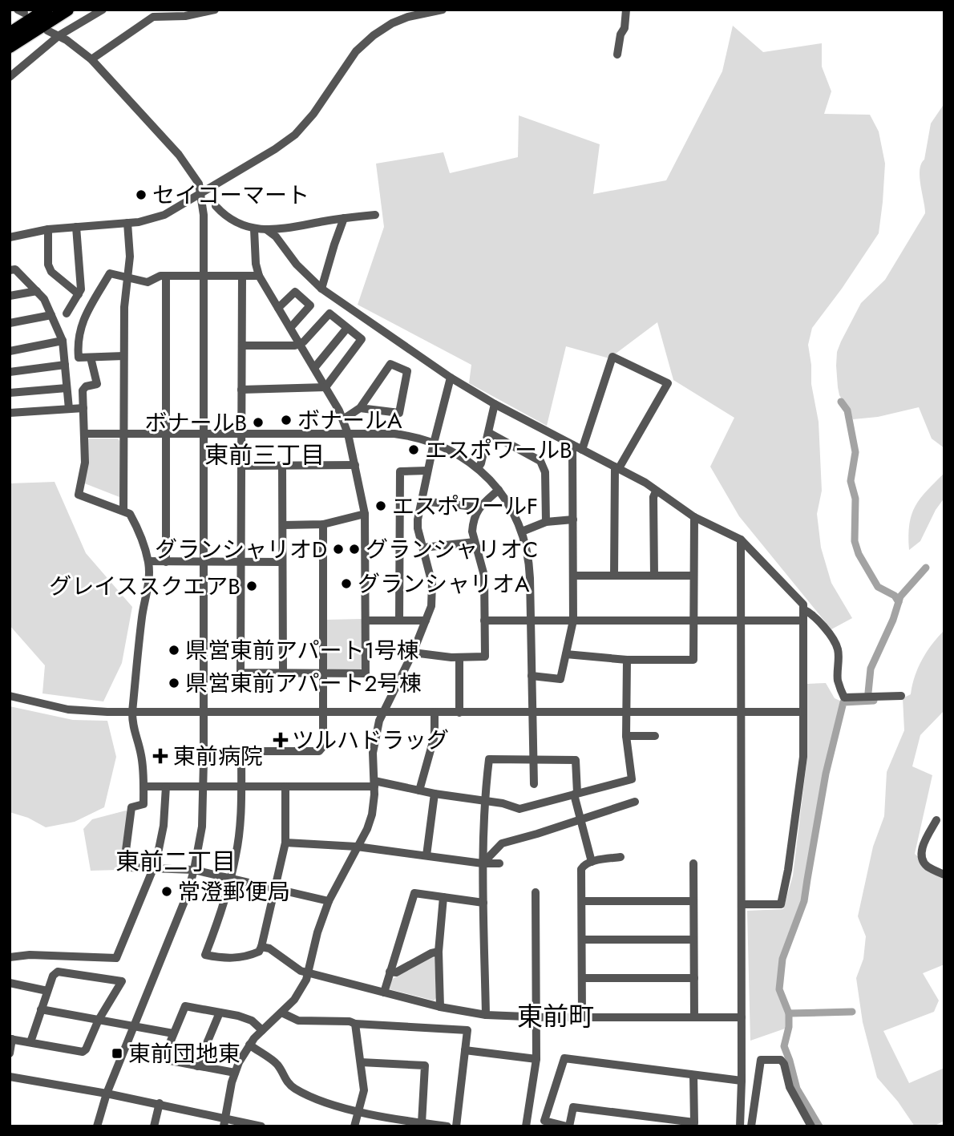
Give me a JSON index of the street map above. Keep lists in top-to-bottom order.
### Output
{
  "districts": ["東前三丁目", "東前二丁目", "東前町"],
  "places": {
    "other": [
      "セイコーマート",
      "ボナールA",
      "ボナールB",
      "エスポワールB",
      "エスポワールF",
      "グランシャリオD",
      "グランシャリオC",
      "グランシャリオA",
      "グレイススクエアB",
      "県営東前アパート1号棟",
      "県営東前アパート2号棟",
      "常澄郵便局"
    ],
    "health": ["ツルハドラッグ", "東前病院"],
    "transit": ["東前団地東"]
  }
}
